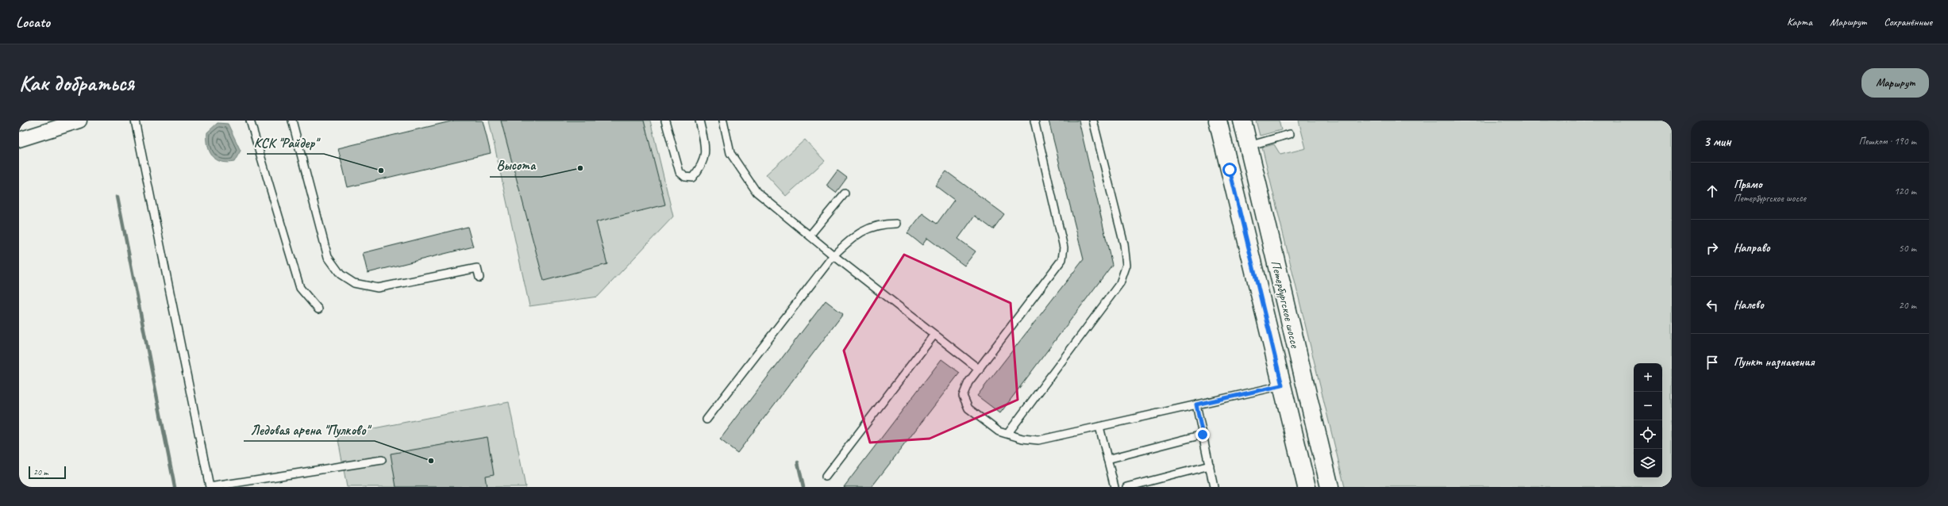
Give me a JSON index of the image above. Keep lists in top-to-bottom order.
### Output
{
  "streets": {
    "main road": ["Петербургское шоссе"]
  },
  "places": ["Высота", "КСК \"Райдер\"", "Ледовая арена \"Пулково\""],
  "scale_bar": "20 m",
  "page": {
    "header": "Locato",
    "nav": ["Карта", "Маршрут", "Сохранённые"],
    "buttons": "Маршрут",
    "title": "Как добраться",
    "heading": ["3 мин", "Пешком · 190 m"],
    "list": [
      ["Прямо", "Петербургское шоссе", "120 m"],
      ["Направо", "50 m"],
      ["Налево", "20 m"],
      "Пункт назначения"
    ],
    "map_buttons": ["+", "−"],
    "scale": "20 m"
  }
}
